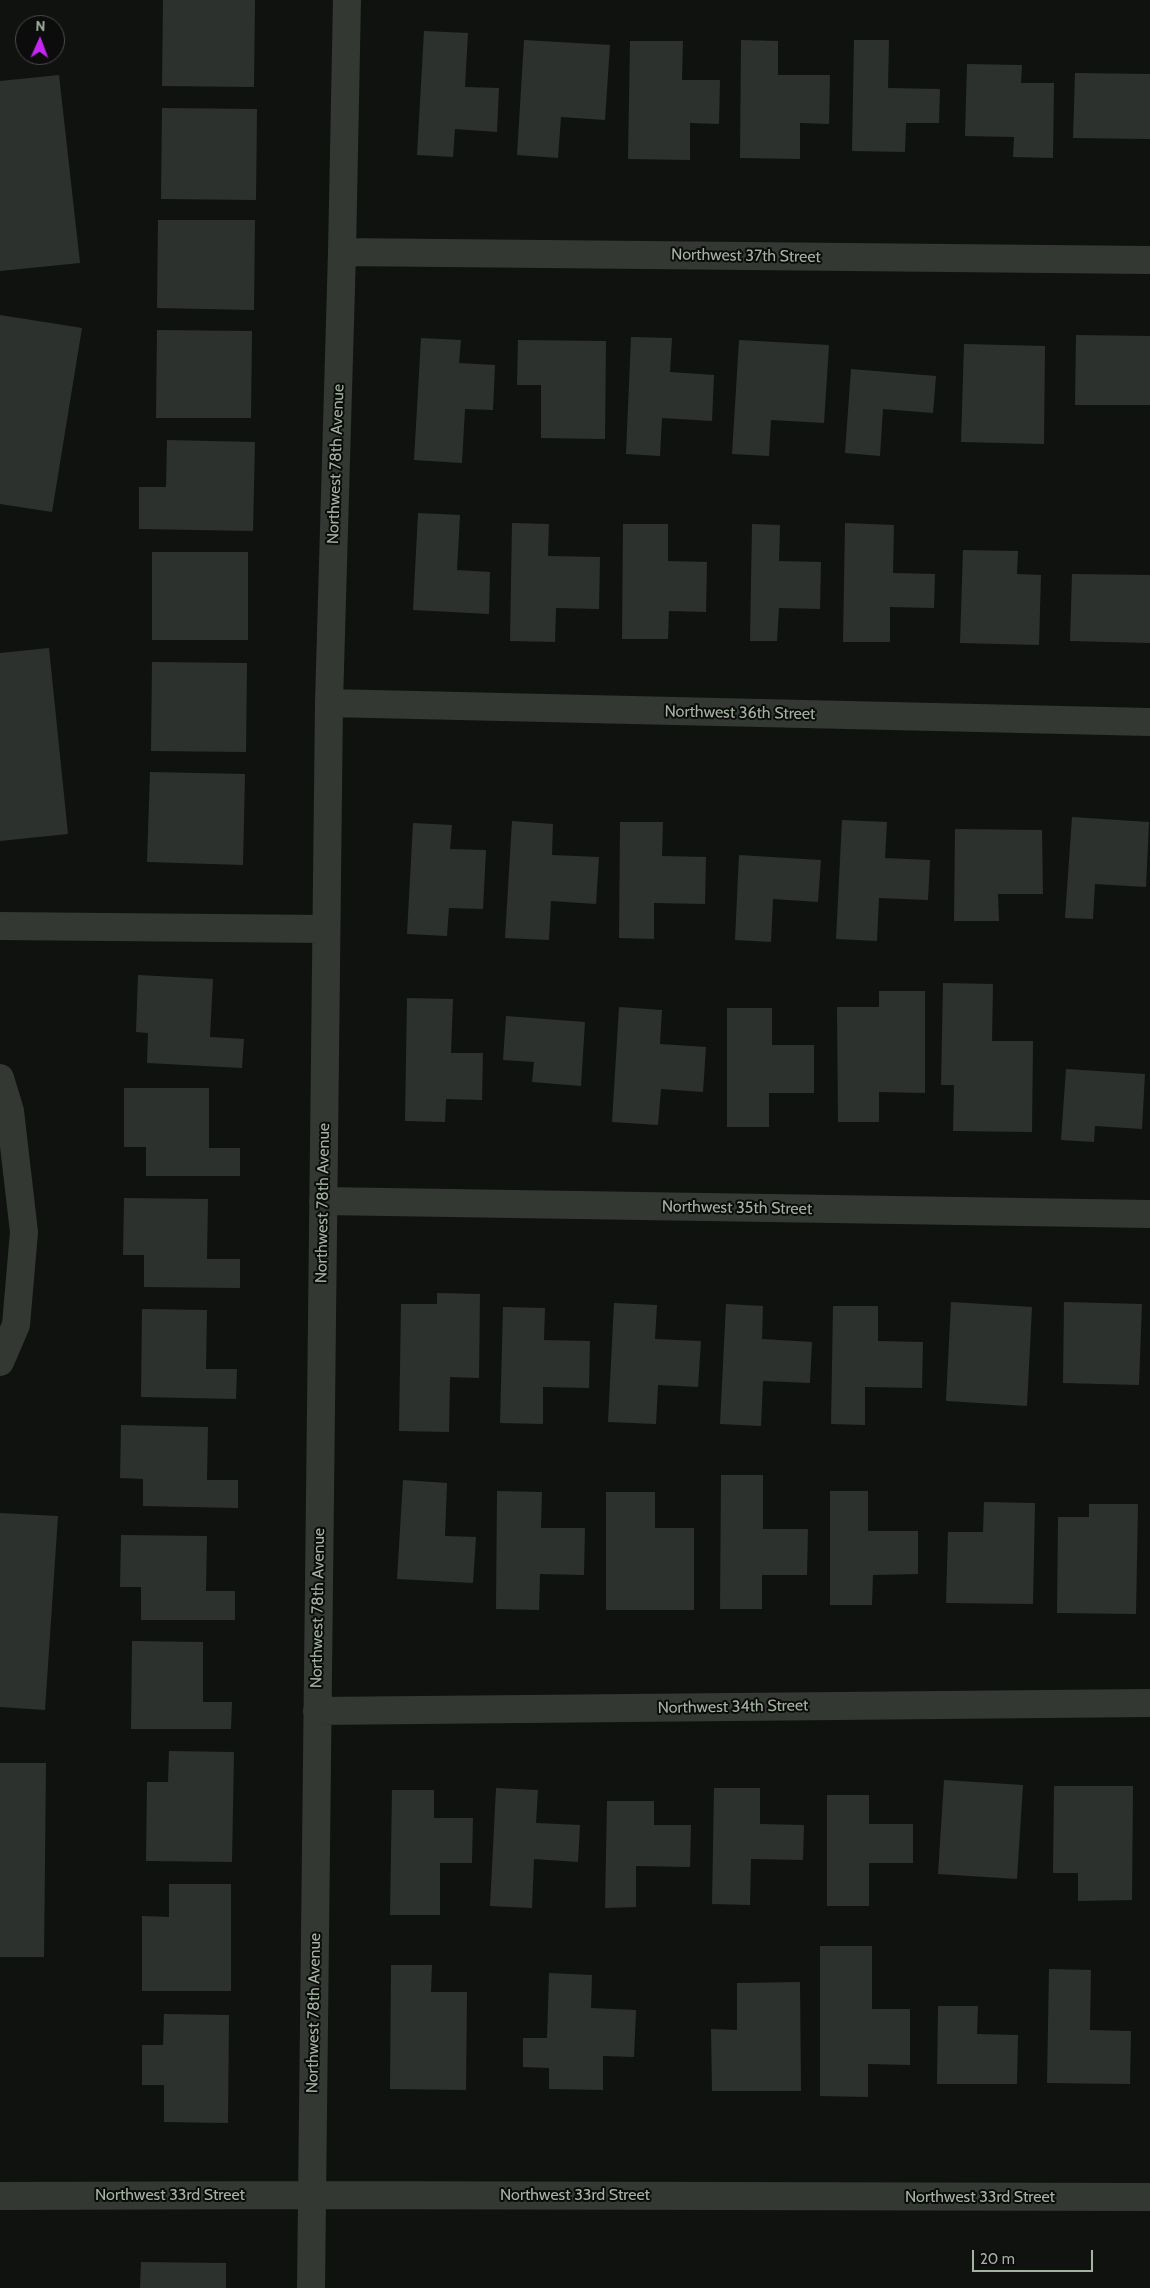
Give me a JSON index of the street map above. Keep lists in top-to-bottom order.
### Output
{
  "streets": {
    "street": [
      "Northwest 37th Street",
      "Northwest 78th Avenue",
      "Northwest 36th Street",
      "Northwest 35th Street",
      "Northwest 34th Street",
      "Northwest 33rd Street"
    ]
  },
  "crossings": [
    ["Northwest 37th Street", "Northwest 78th Avenue"],
    ["Northwest 78th Avenue", "Northwest 36th Street"],
    ["Northwest 78th Avenue", "Northwest 35th Street"],
    ["Northwest 78th Avenue", "Northwest 34th Street"],
    ["Northwest 78th Avenue", "Northwest 33rd Street"]
  ],
  "scale_bar": "20 m",
  "north": "top"
}
